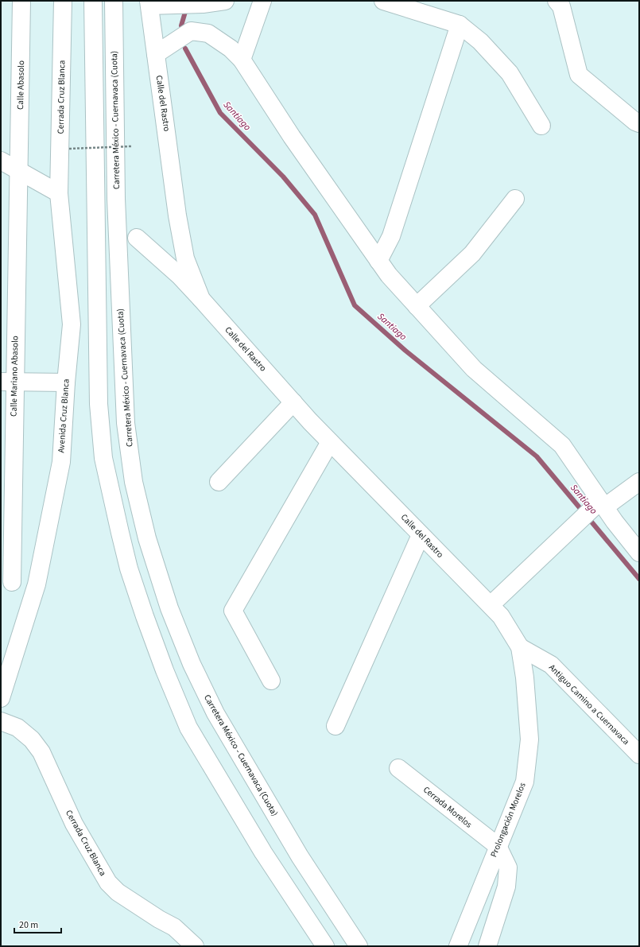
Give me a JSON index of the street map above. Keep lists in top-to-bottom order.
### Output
{
  "streets": {
    "main road": [
      "Calle Abasolo",
      "Cerrada Cruz Blanca",
      "Calle del Rastro",
      "Carretera México - Cuernavaca (Cuota)",
      "Calle Mariano Abasolo",
      "Avenida Cruz Blanca",
      "Antiguo Camino a Cuernavaca",
      "Cerrada Morelos",
      "Prolongación Morelos"
    ]
  },
  "crossings": [
    ["Calle Abasolo", "Calle Mariano Abasolo"],
    ["Cerrada Cruz Blanca", "Avenida Cruz Blanca"],
    ["Calle del Rastro", "Prolongación Morelos"],
    ["Antiguo Camino a Cuernavaca", "Prolongación Morelos"],
    ["Cerrada Morelos", "Prolongación Morelos"]
  ],
  "water": ["Santiago"],
  "scale_bar": "20 m"
}
